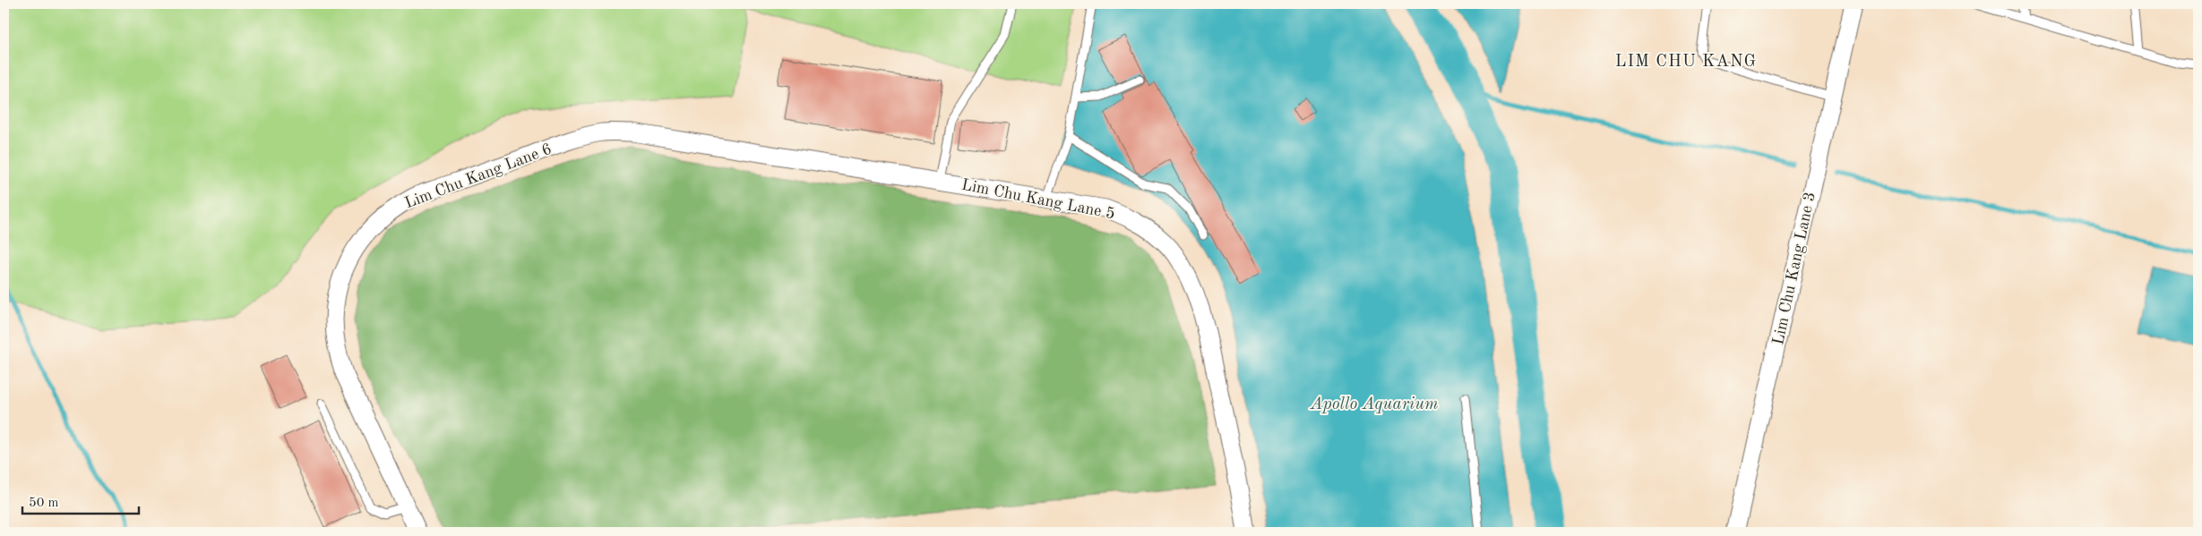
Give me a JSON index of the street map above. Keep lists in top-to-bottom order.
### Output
{
  "streets": {
    "street": ["Lim Chu Kang Lane 6", "Lim Chu Kang Lane 5", "Lim Chu Kang Lane 3"]
  },
  "crossings": [
    ["Lim Chu Kang Lane 6", "Lim Chu Kang Lane 5"]
  ],
  "districts": ["LIM CHU KANG"],
  "water": ["Apollo Aquarium"],
  "scale_bar": "50 m"
}
